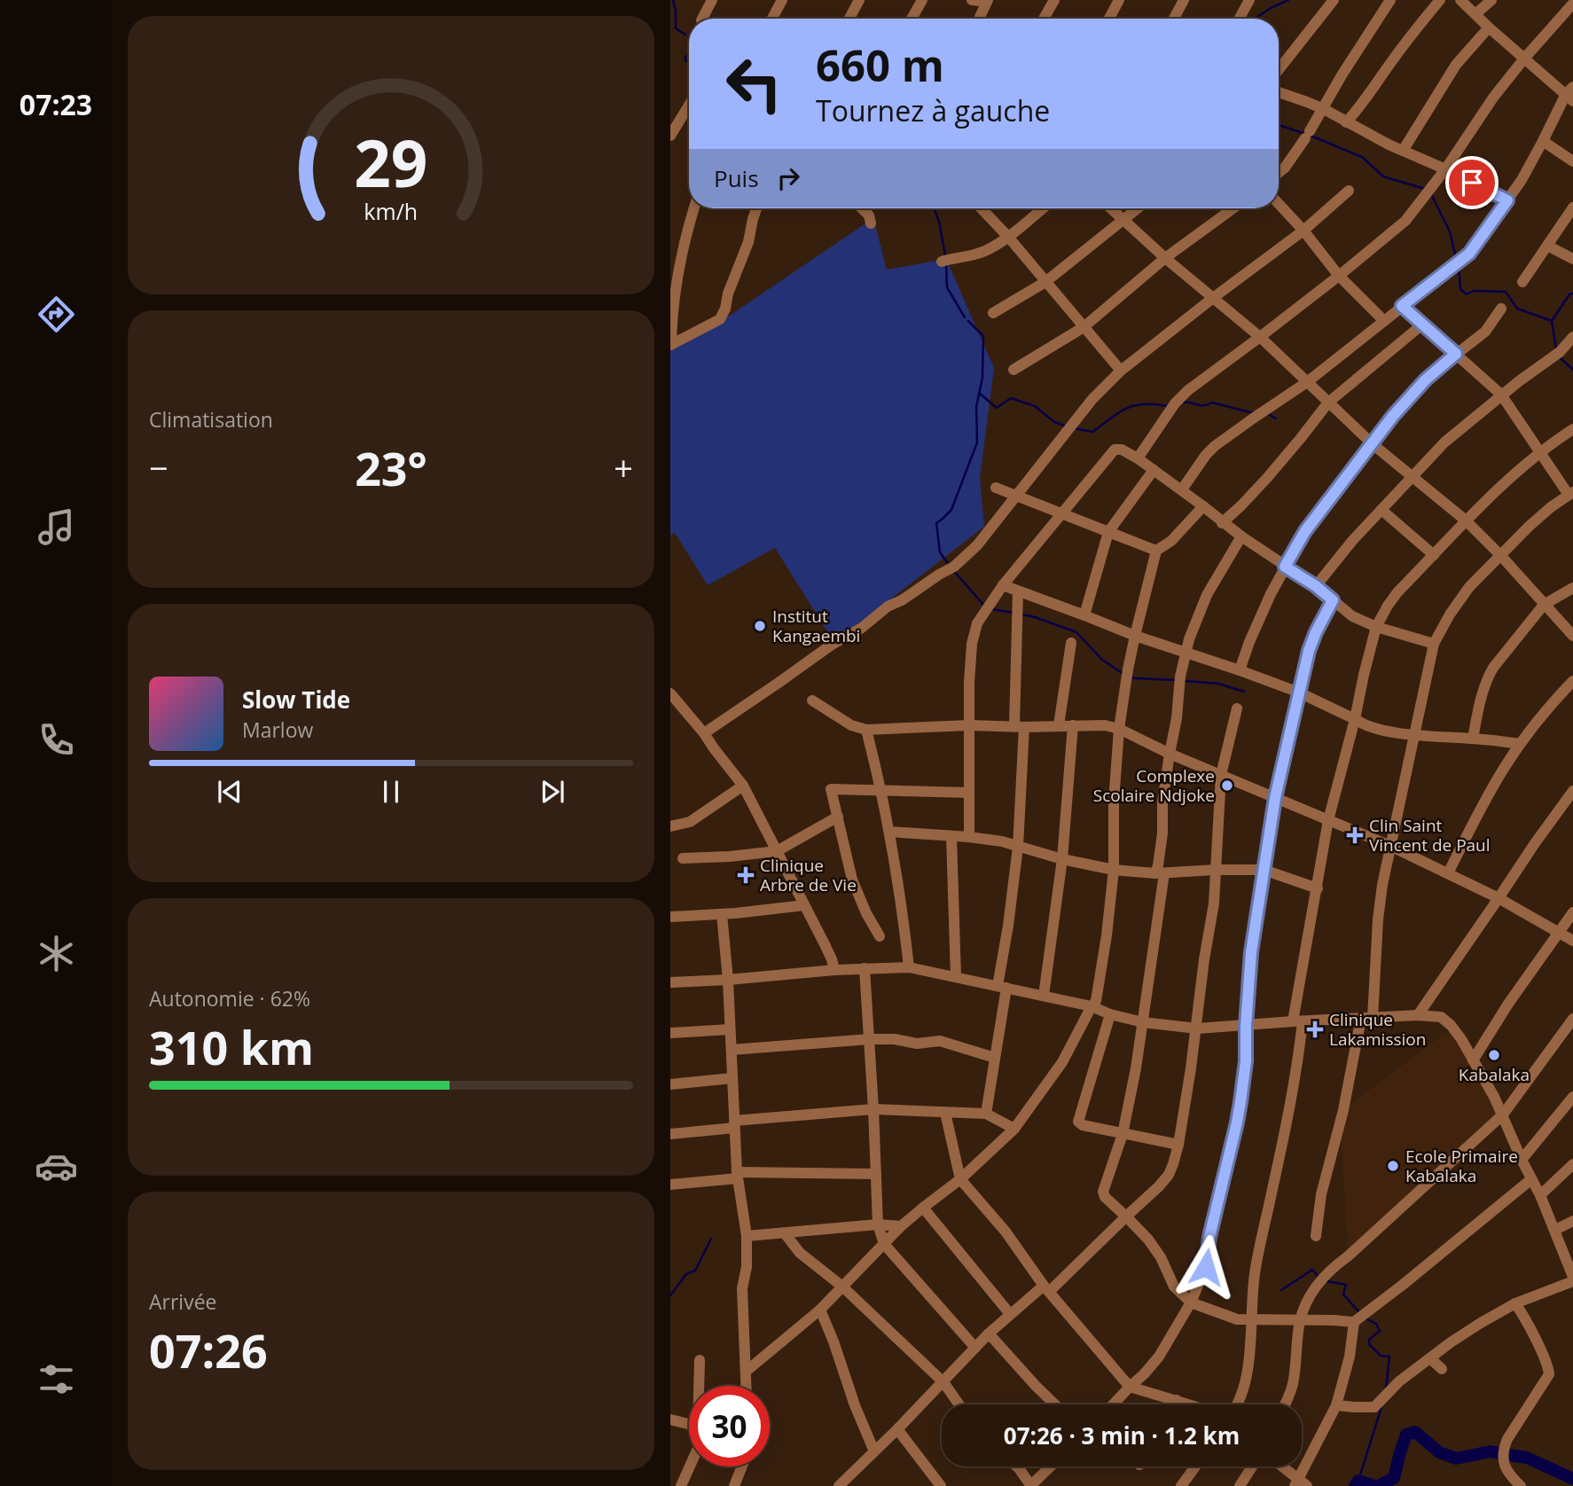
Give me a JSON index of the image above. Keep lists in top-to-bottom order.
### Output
{
  "places": {
    "other": [
      "Institut Kangaembi",
      "Complexe Scolaire Ndjoke",
      "Kabalaka",
      "Ecole Primaire Kabalaka"
    ],
    "health": ["Clin Saint Vincent de Paul", "Clinique Arbre de Vie", "Clinique Lakamission"]
  },
  "page": {
    "tabs": "07:23",
    "turn": ["660 m", "Tournez à gauche"],
    "then": "Puis",
    "tile": [
      "Climatisation",
      ["Autonomie · 62%", "310 km"],
      ["Arrivée", "07:26"]
    ],
    "heat": ["−", "23°", "+"],
    "song": ["Slow Tide", "Marlow"],
    "limit": "30",
    "trip": "07:26 · 3 min · 1.2 km",
    "gauge": ["29", "km/h"]
  }
}
